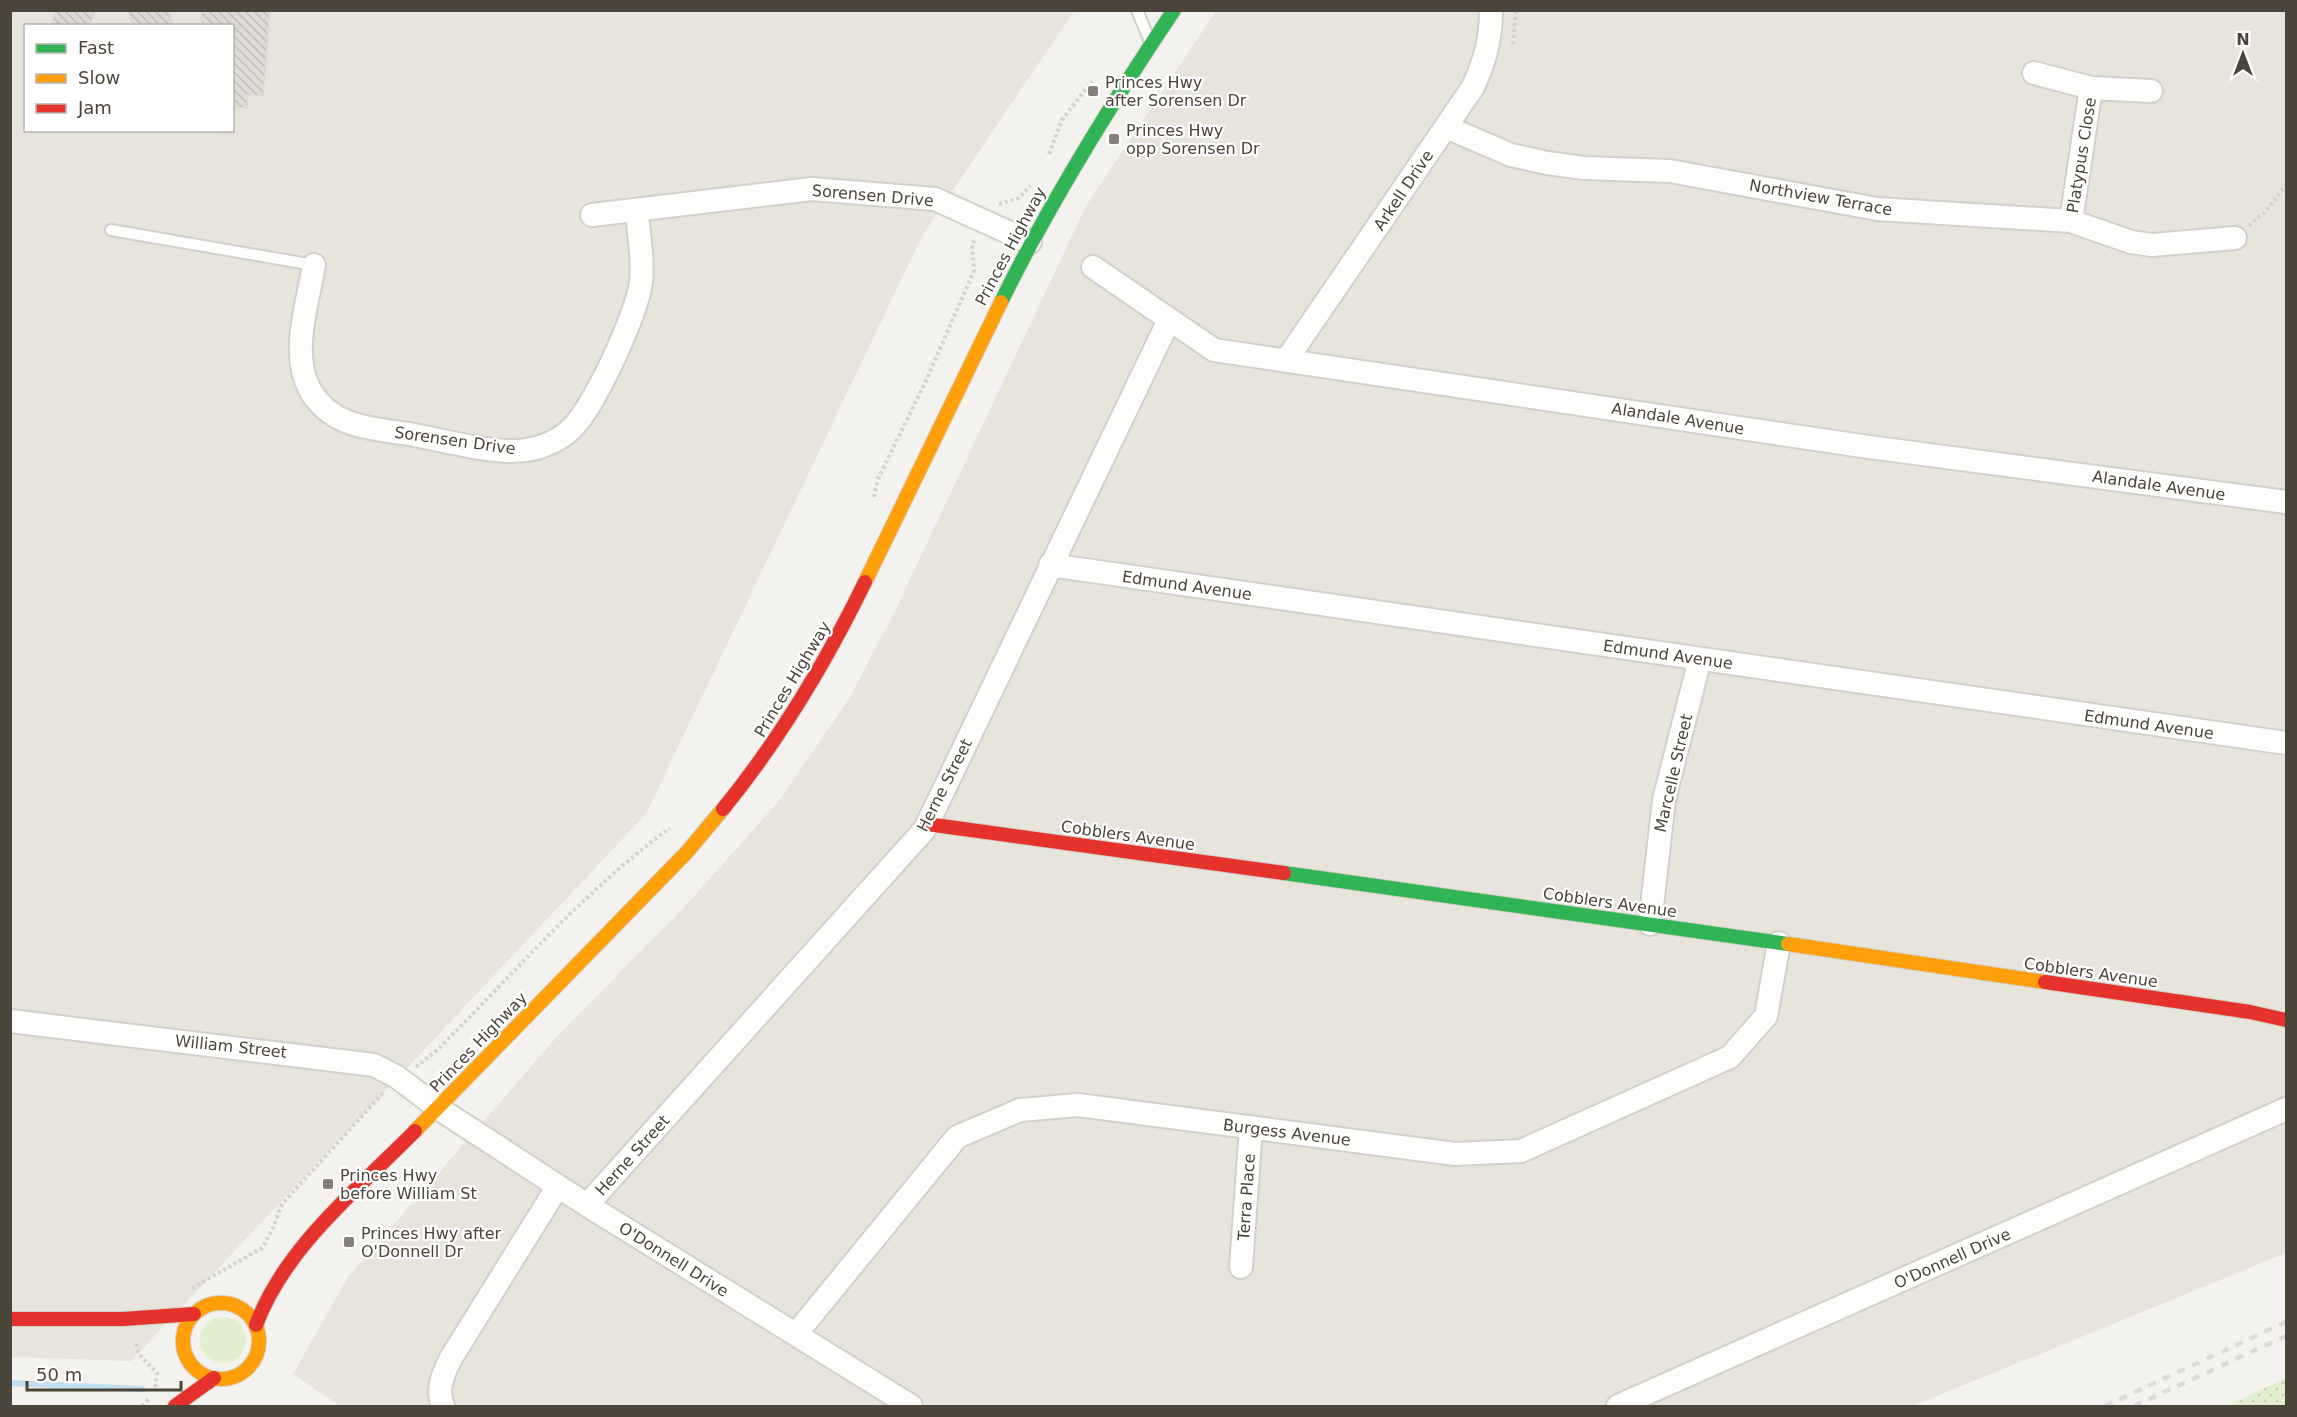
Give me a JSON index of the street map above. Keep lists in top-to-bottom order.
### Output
{
  "streets": {
    "main road": ["Princes Highway", "Cobblers Avenue"],
    "street": [
      "Platypus Close",
      "Arkell Drive",
      "Sorensen Drive",
      "Northview Terrace",
      "Alandale Avenue",
      "Edmund Avenue",
      "Marcelle Street",
      "Herne Street",
      "William Street",
      "Burgess Avenue",
      "Terra Place",
      "O'Donnell Drive"
    ]
  },
  "crossings": [
    ["Platypus Close", "Northview Terrace"],
    ["Arkell Drive", "Northview Terrace"],
    ["Arkell Drive", "Alandale Avenue"],
    ["Sorensen Drive", "Princes Highway"],
    ["Princes Highway", "William Street"],
    ["Princes Highway", "O'Donnell Drive"],
    ["Alandale Avenue", "Herne Street"],
    ["Edmund Avenue", "Marcelle Street"],
    ["Edmund Avenue", "Herne Street"],
    ["Marcelle Street", "Cobblers Avenue"],
    ["Herne Street", "Cobblers Avenue"],
    ["Herne Street", "O'Donnell Drive"],
    ["Cobblers Avenue", "Burgess Avenue"],
    ["William Street", "O'Donnell Drive"],
    ["Burgess Avenue", "Terra Place"],
    ["Burgess Avenue", "O'Donnell Drive"]
  ],
  "places": {
    "transit": [
      "Princes Hwy after Sorensen Dr",
      "Princes Hwy opp Sorensen Dr",
      "Princes Hwy before William St",
      "Princes Hwy after O'Donnell Dr"
    ]
  },
  "legend": ["Fast", "Slow", "Jam"],
  "scale_bar": "50 m",
  "north": "top"
}
